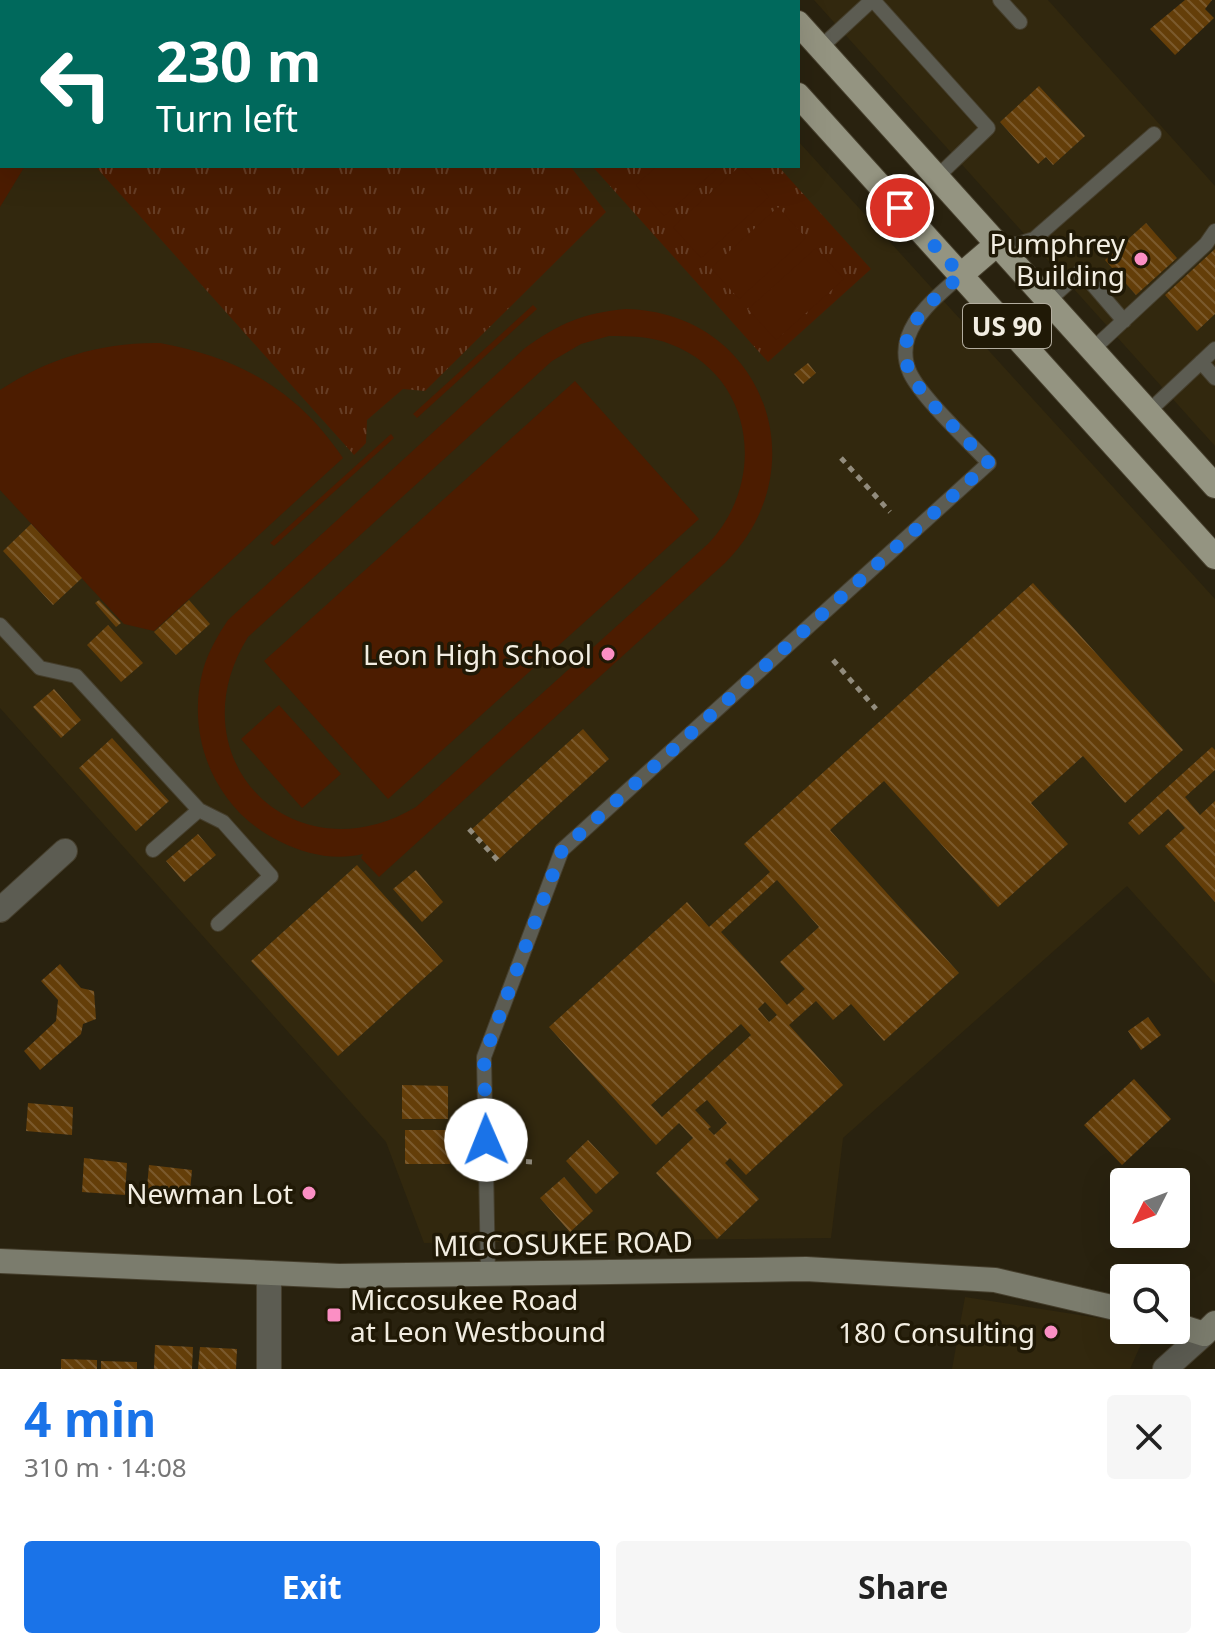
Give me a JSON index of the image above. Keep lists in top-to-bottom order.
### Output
{
  "streets": {
    "main road": ["US 90"],
    "street": ["MICCOSUKEE ROAD"]
  },
  "places": {
    "other": [
      "Pumphrey Building",
      "Leon High School",
      "Newman Lot",
      "180 Consulting"
    ],
    "transit": ["Miccosukee Road at Leon Westbound"]
  },
  "north": "bottom left",
  "page": {
    "turn": ["230 m", "Turn left"],
    "heading": ["4 min", "310 m · 14:08"],
    "buttons": ["Exit", "Share"]
  }
}
